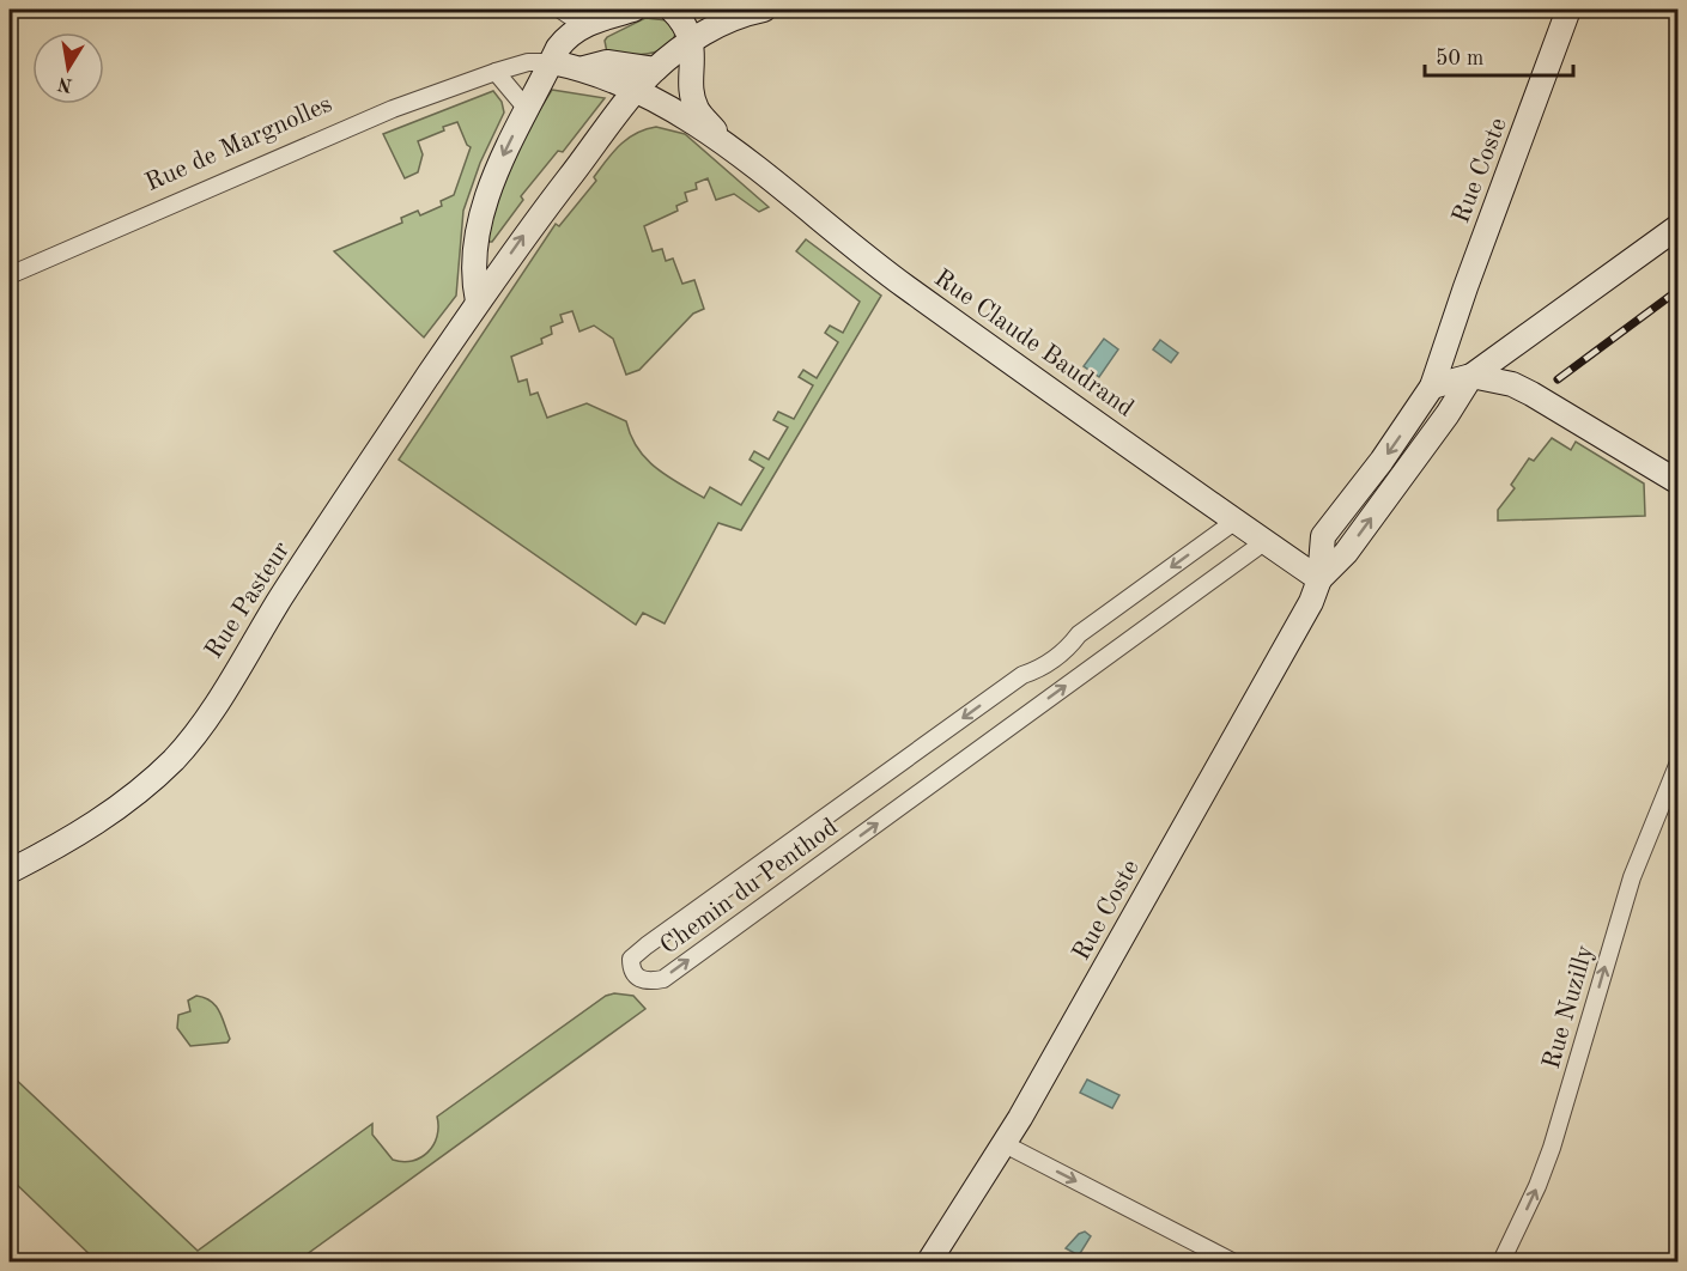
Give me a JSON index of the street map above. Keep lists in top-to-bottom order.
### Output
{
  "streets": {
    "street": [
      "Rue de Margnolles",
      "Rue Coste",
      "Rue Claude Baudrand",
      "Rue Pasteur",
      "Chemin du Penthod",
      "Rue Nuzilly"
    ]
  },
  "crossings": [
    ["Rue de Margnolles", "Rue Claude Baudrand"],
    ["Rue de Margnolles", "Rue Pasteur"],
    ["Rue Coste", "Rue Claude Baudrand"],
    ["Rue Claude Baudrand", "Rue Pasteur"],
    ["Rue Claude Baudrand", "Chemin du Penthod"]
  ],
  "one_way": ["Rue Nuzilly"],
  "scale_bar": "50 m",
  "north": "bottom"
}
